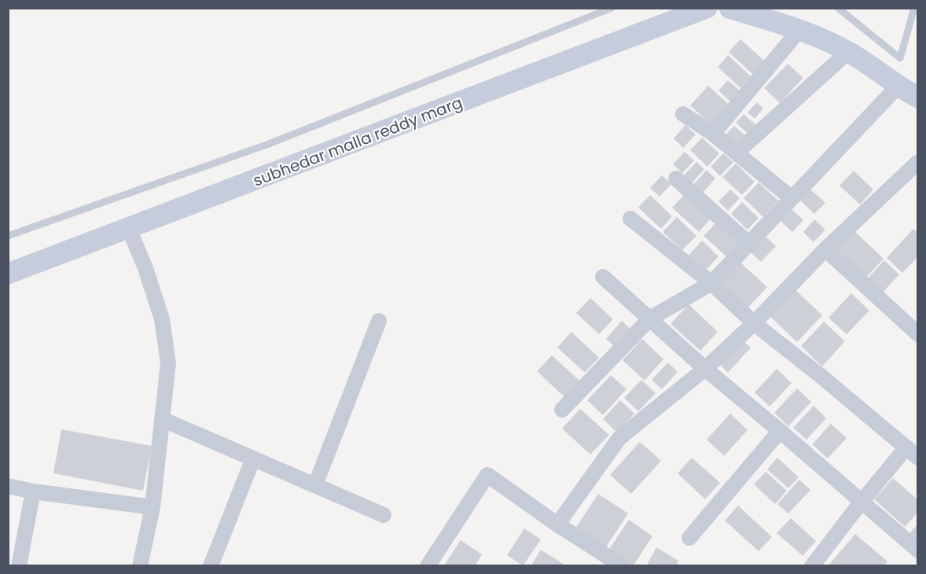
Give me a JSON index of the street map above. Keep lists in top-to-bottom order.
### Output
{
  "streets": {
    "main road": ["subhedar malla reddy marg"]
  }
}
